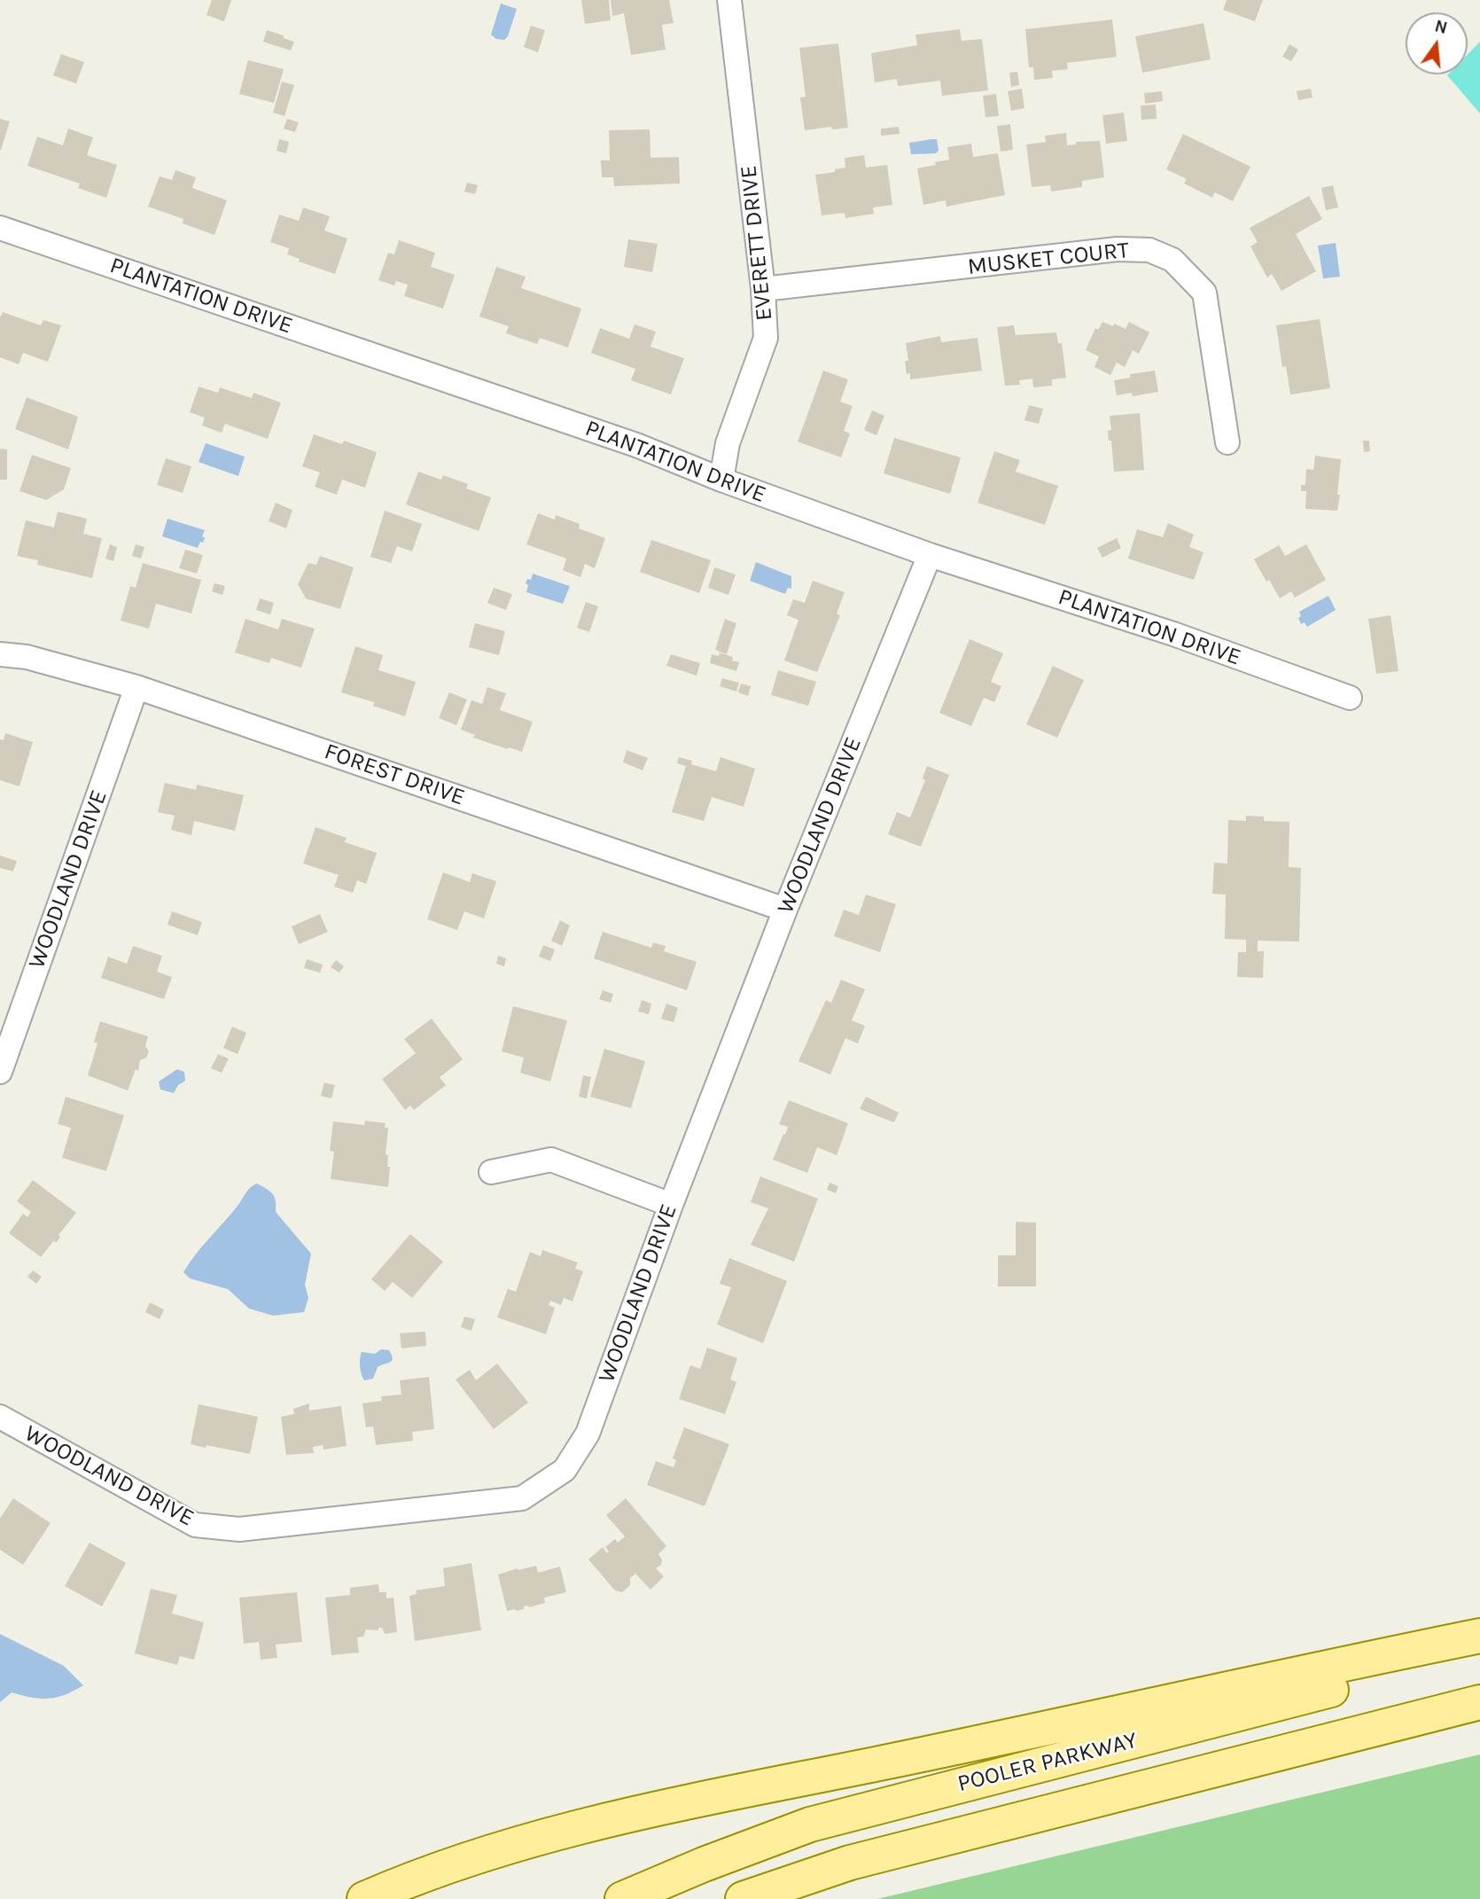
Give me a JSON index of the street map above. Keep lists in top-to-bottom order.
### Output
{
  "streets": {
    "main road": ["POOLER PARKWAY"],
    "street": [
      "EVERETT DRIVE",
      "MUSKET COURT",
      "PLANTATION DRIVE",
      "FOREST DRIVE",
      "WOODLAND DRIVE"
    ]
  },
  "crossings": [
    ["EVERETT DRIVE", "MUSKET COURT"],
    ["EVERETT DRIVE", "PLANTATION DRIVE"],
    ["PLANTATION DRIVE", "WOODLAND DRIVE"],
    ["FOREST DRIVE", "WOODLAND DRIVE"]
  ],
  "north": "top"
}
